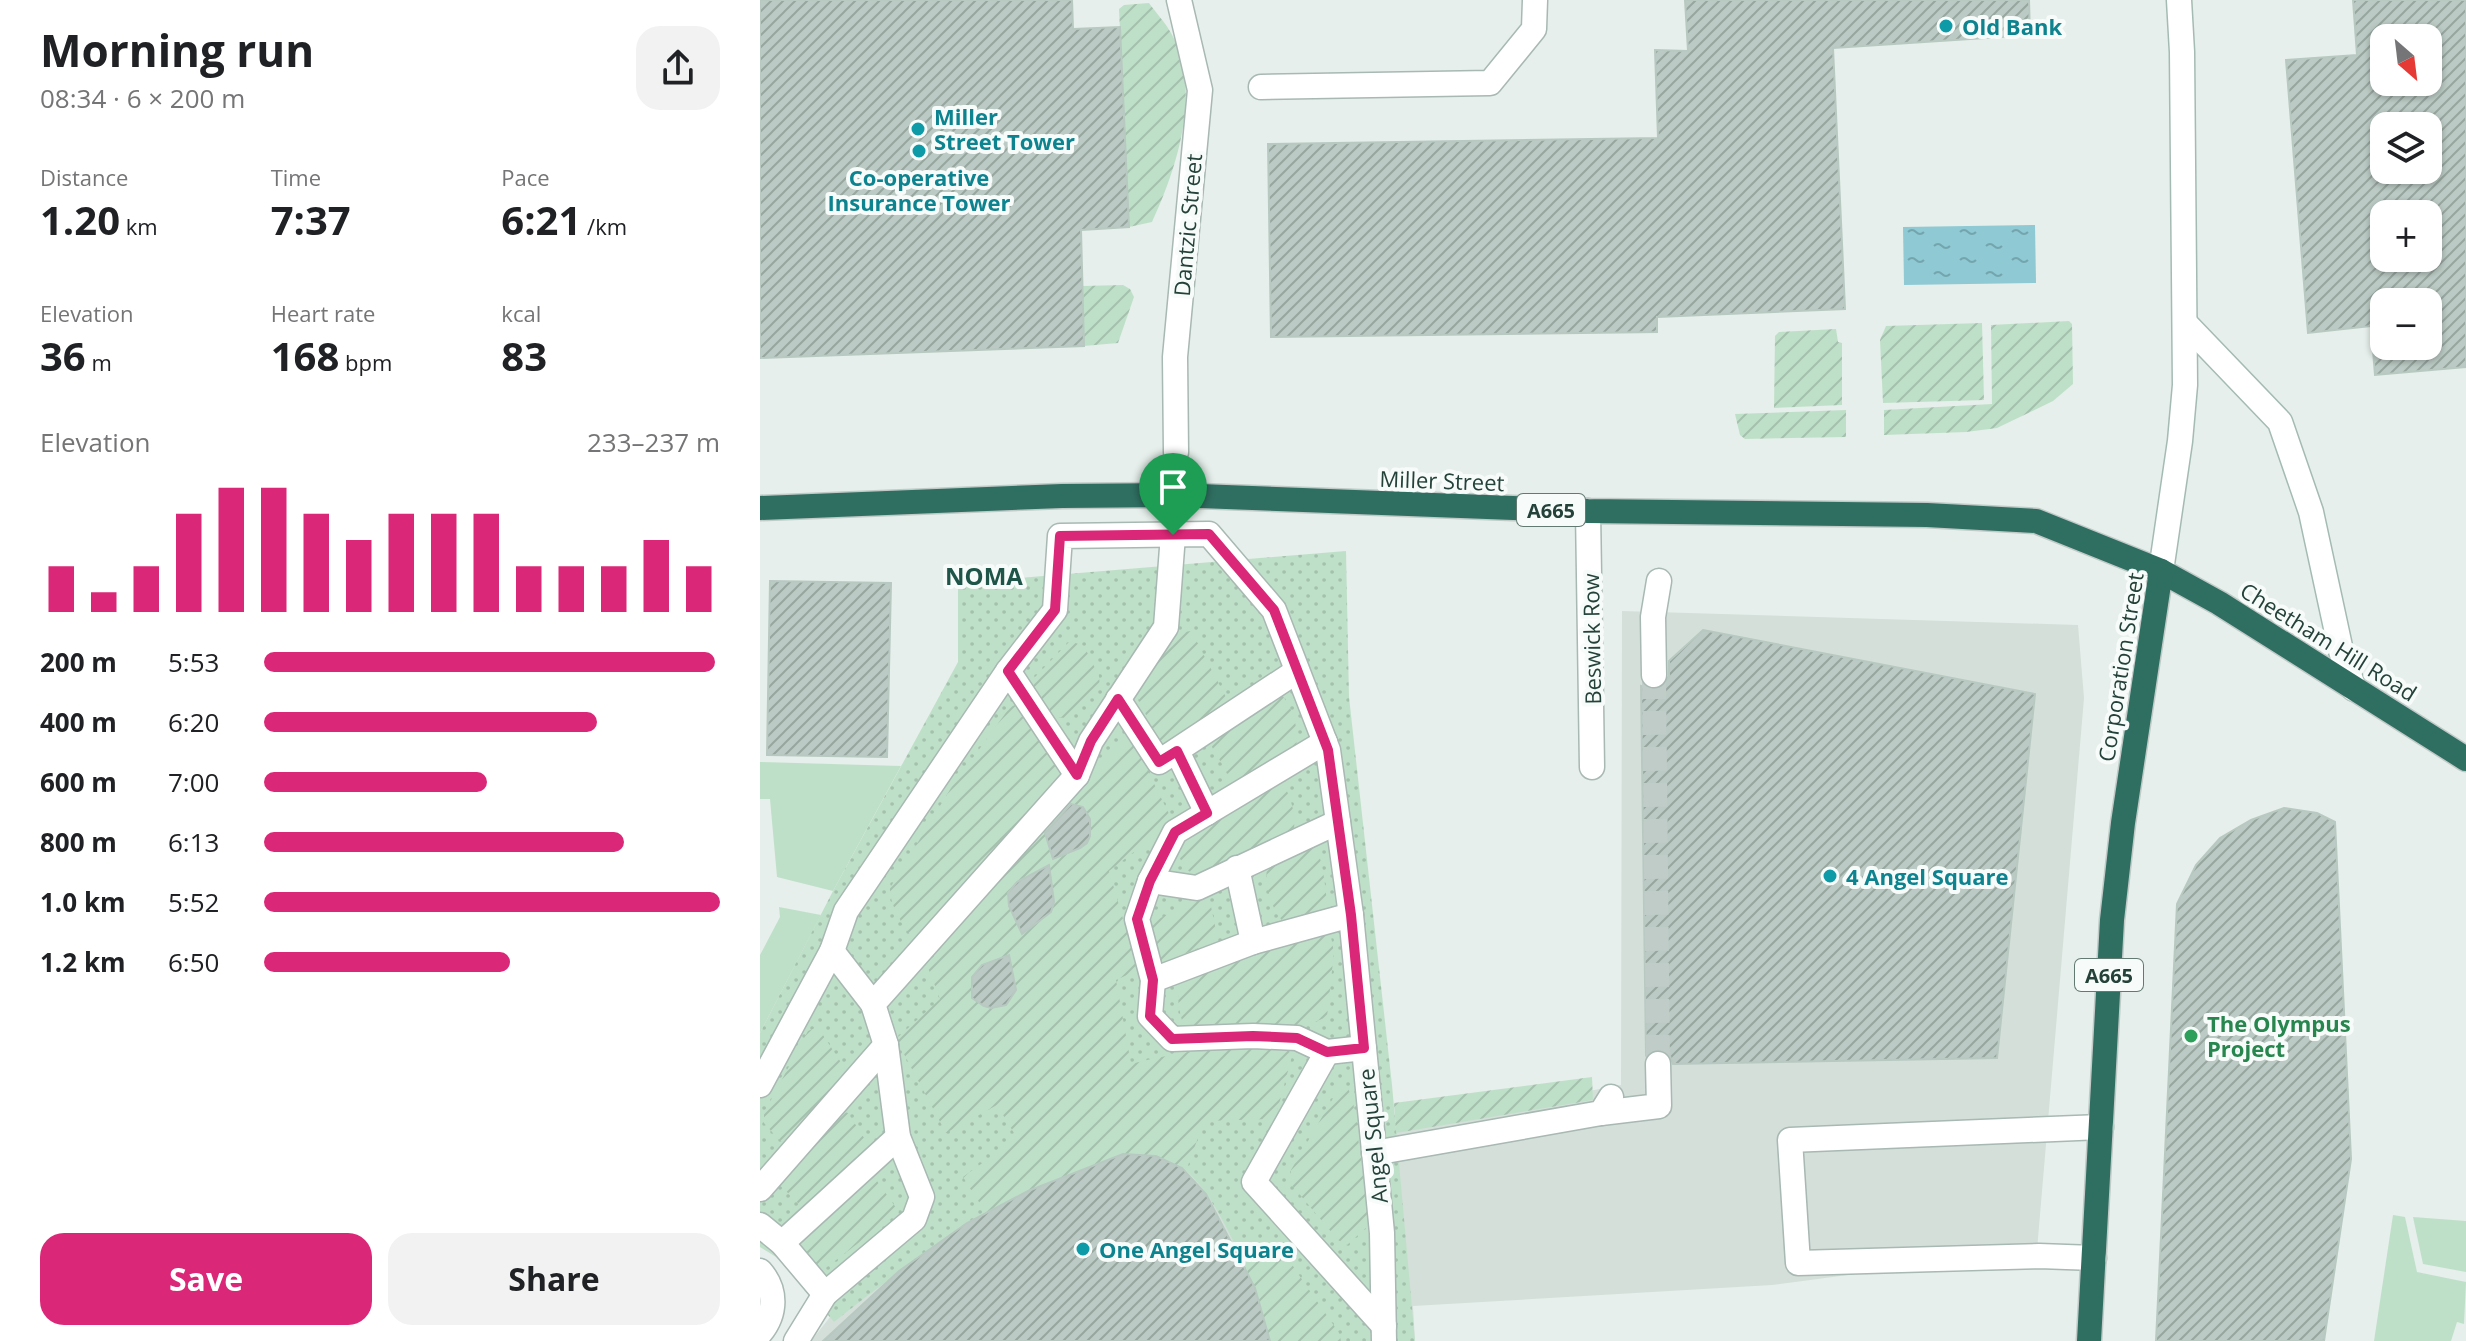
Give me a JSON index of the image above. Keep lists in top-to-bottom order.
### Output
{
  "streets": {
    "highway": [
      "Miller Street",
      "A665",
      "Cheetham Hill Road",
      "Corporation Street"
    ],
    "street": ["Dantzic Street", "Beswick Row", "Angel Square"]
  },
  "crossings": [
    ["Miller Street", "Beswick Row"],
    ["Miller Street", "Cheetham Hill Road"],
    ["Miller Street", "Corporation Street"],
    ["Cheetham Hill Road", "Corporation Street"]
  ],
  "districts": ["NOMA"],
  "places": [
    "Old Bank",
    "Miller Street Tower",
    "Co-operative Insurance Tower",
    "4 Angel Square",
    "The Olympus Project",
    "One Angel Square"
  ],
  "north": "bottom right",
  "page": {
    "heading": ["Morning run", "08:34 · 6 × 200 m"],
    "map_buttons": ["+", "−"],
    "stats": [
      ["Distance", "1.20 km"],
      ["Time", "7:37"],
      ["Pace", "6:21 /km"],
      ["Elevation", "36 m"],
      ["Heart rate", "168 bpm"],
      ["kcal", "83"]
    ],
    "chart": ["Elevation", "233–237 m"],
    "list": [
      {
        "name": "200 m",
        "note": "5:53"
      },
      {
        "name": "400 m",
        "note": "6:20"
      },
      {
        "name": "600 m",
        "note": "7:00"
      },
      {
        "name": "800 m",
        "note": "6:13"
      },
      {
        "name": "1.0 km",
        "note": "5:52"
      },
      {
        "name": "1.2 km",
        "note": "6:50"
      }
    ],
    "buttons": ["Save", "Share"]
  }
}
